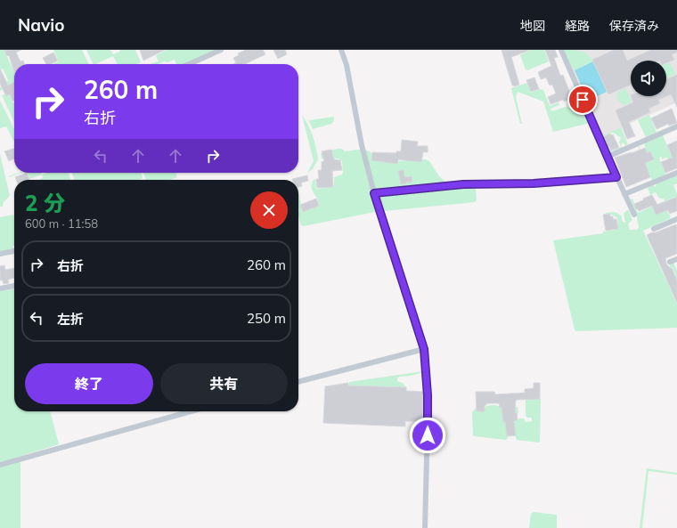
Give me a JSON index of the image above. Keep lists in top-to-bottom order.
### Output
{
  "page": {
    "header": "Navio",
    "nav": ["地図", "経路", "保存済み"],
    "turn": ["260 m", "右折"],
    "heading": ["2 分", "600 m · 11:58"],
    "list": [
      {
        "name": "右折",
        "value": "260 m"
      },
      {
        "name": "左折",
        "value": "250 m"
      }
    ],
    "buttons": ["終了", "共有"]
  }
}
